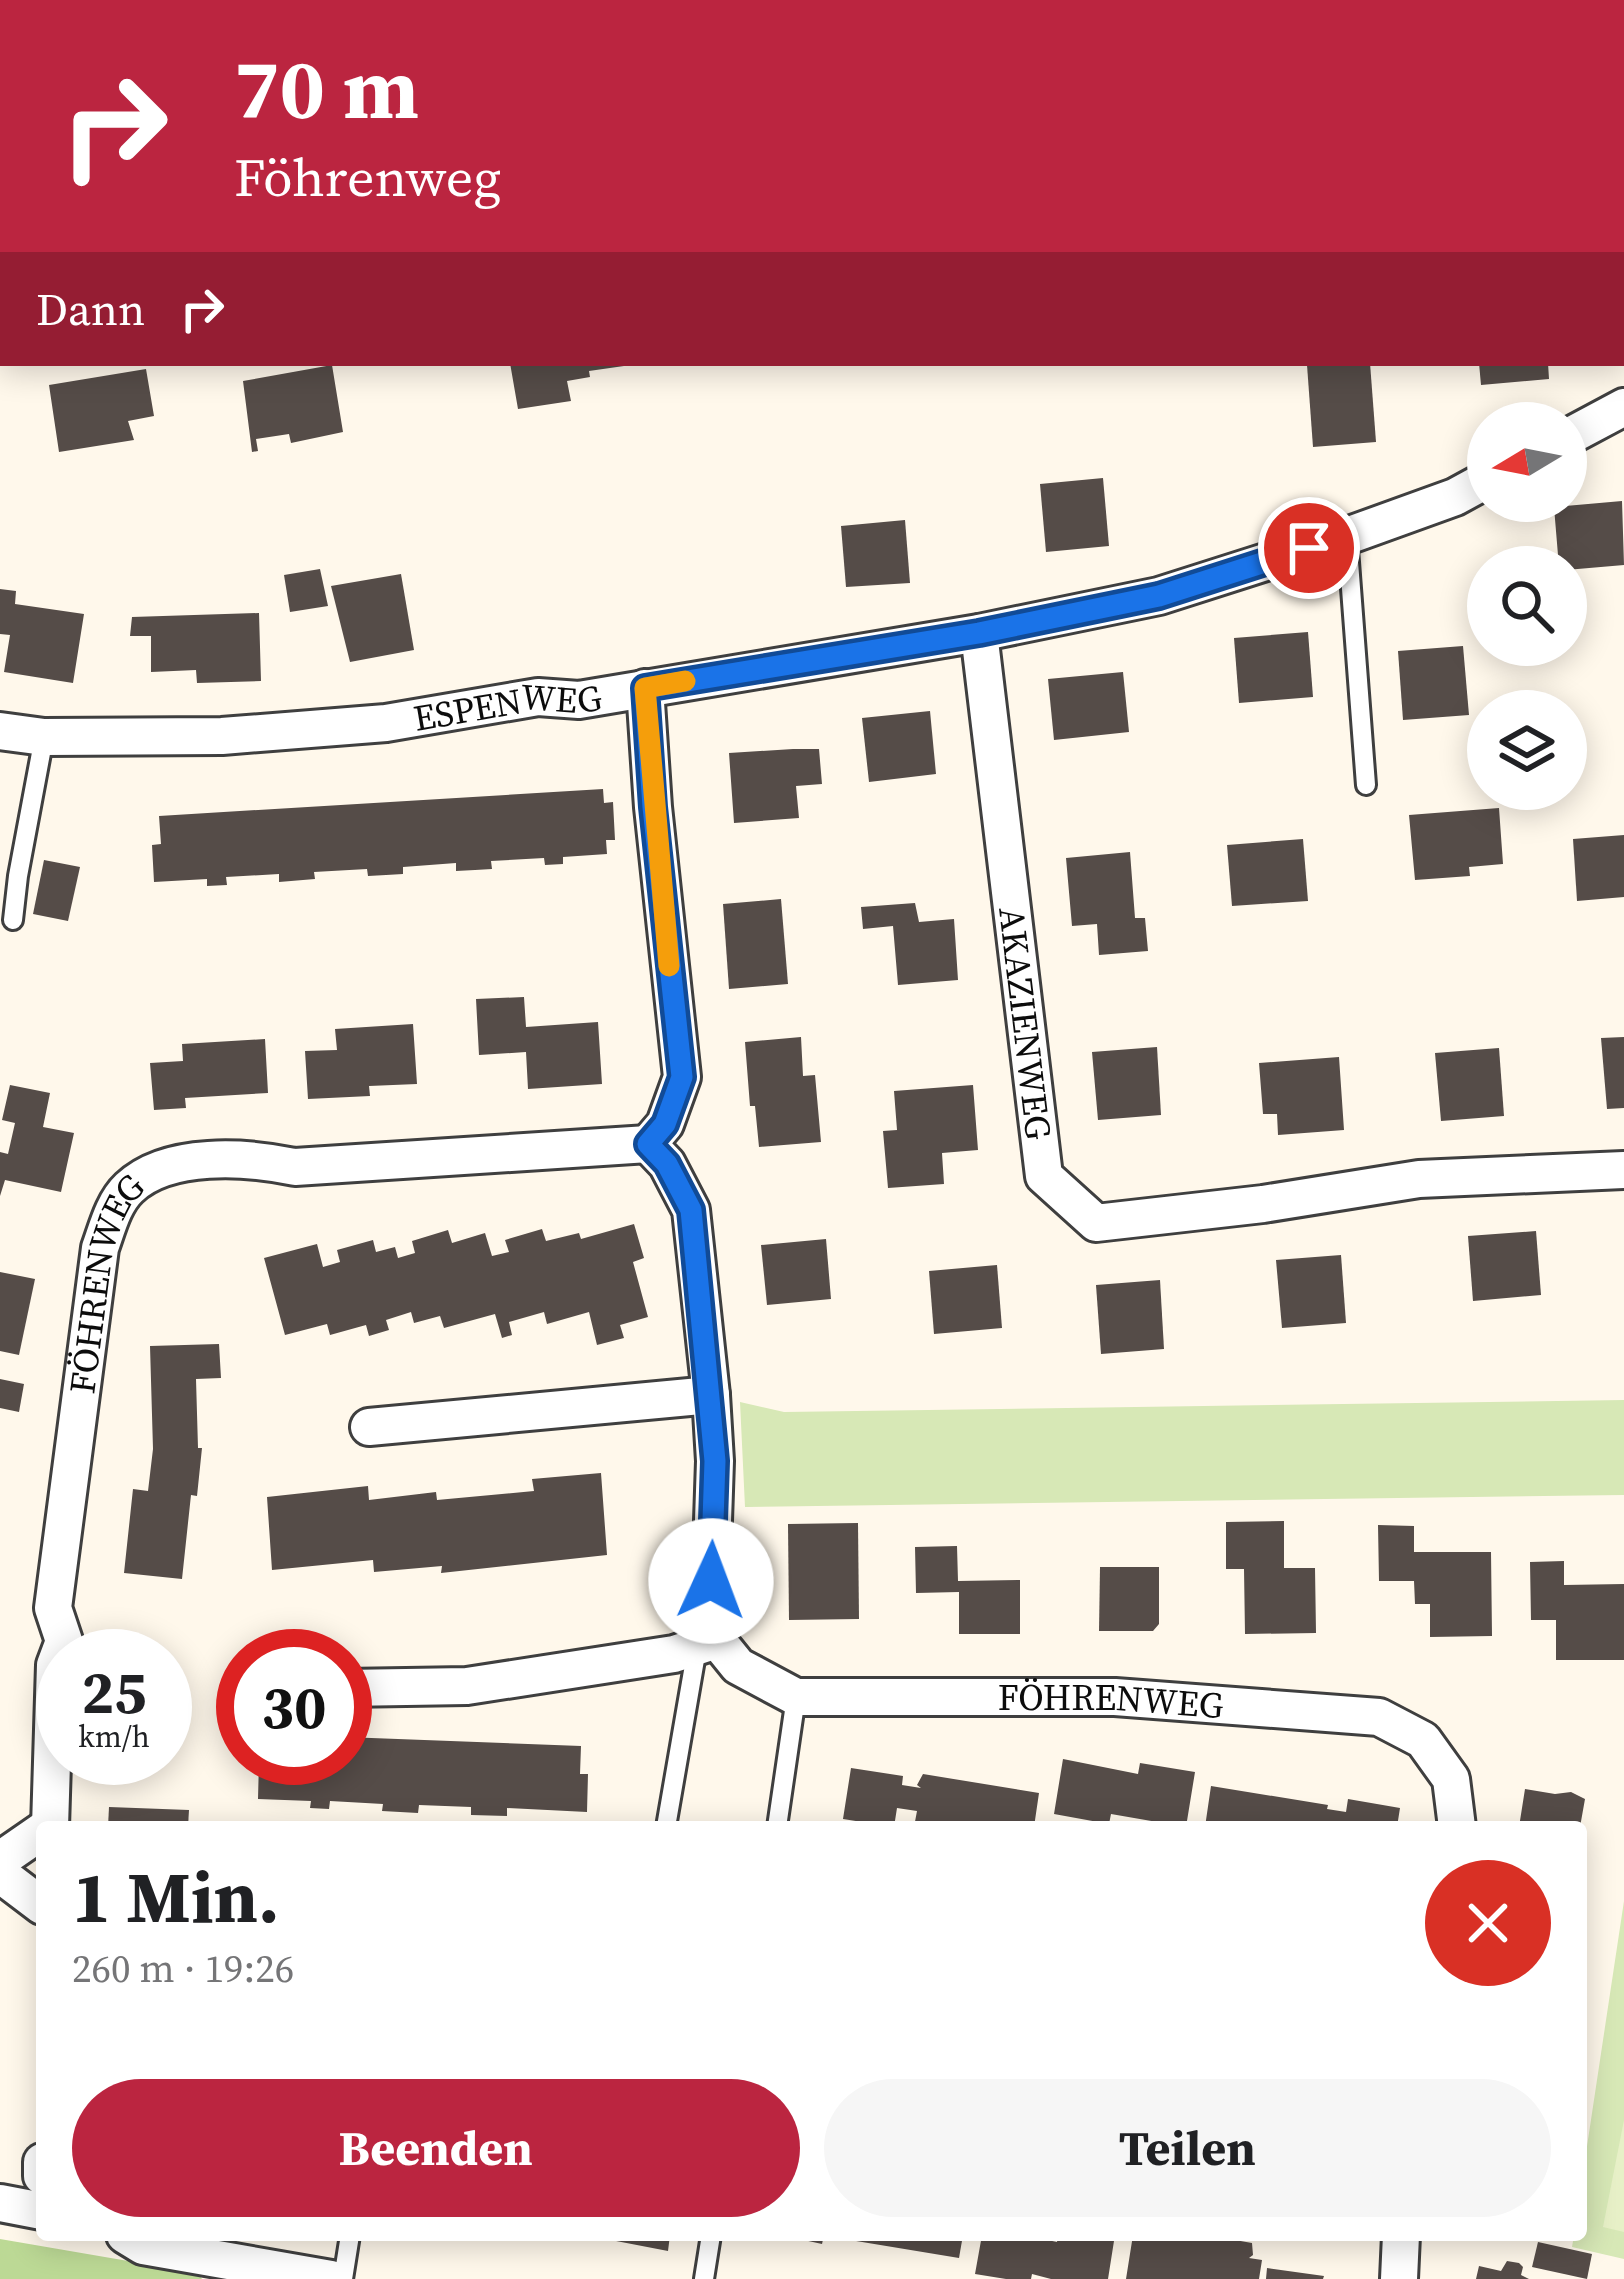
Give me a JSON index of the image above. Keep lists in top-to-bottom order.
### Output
{
  "streets": {
    "street": ["ESPENWEG", "AKAZIENWEG", "FÖHRENWEG"]
  },
  "crossings": [
    ["ESPENWEG", "AKAZIENWEG"]
  ],
  "north": "left",
  "page": {
    "turn": ["70 m", "Föhrenweg"],
    "then": "Dann",
    "speed": "25 km/h",
    "limit": "30",
    "heading": ["1 Min.", "260 m · 19:26"],
    "buttons": ["Beenden", "Teilen"]
  }
}
